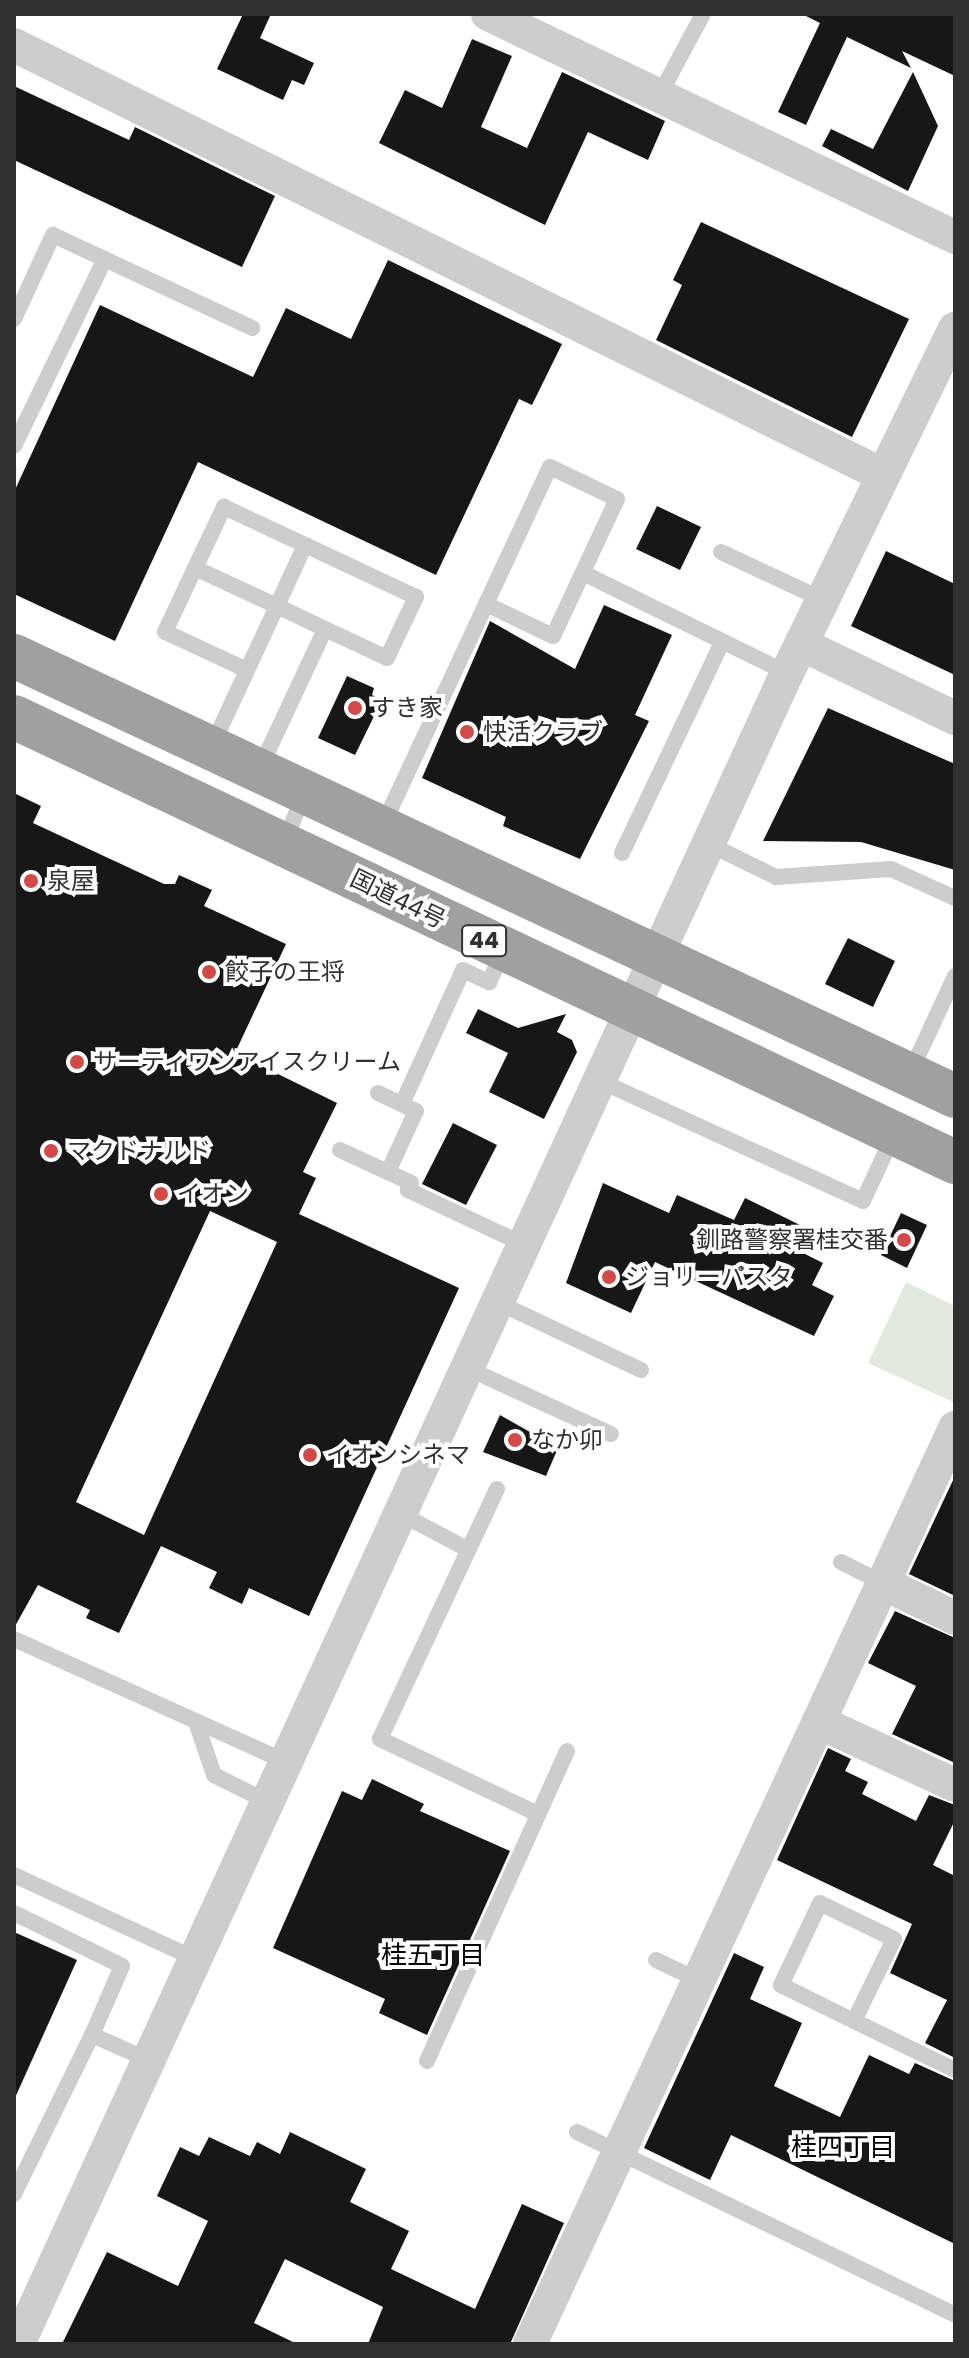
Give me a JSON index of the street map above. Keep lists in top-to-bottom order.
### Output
{
  "streets": {
    "highway": ["国道44号", "44"]
  },
  "districts": ["桂五丁目", "桂四丁目"],
  "places": [
    "すき家",
    "快活クラブ",
    "泉屋",
    "餃子の王将",
    "サーティワンアイスクリーム",
    "マクドナルド",
    "イオン",
    "釧路警察署桂交番",
    "ジョリーパスタ",
    "なか卯",
    "イオンシネマ"
  ]
}
